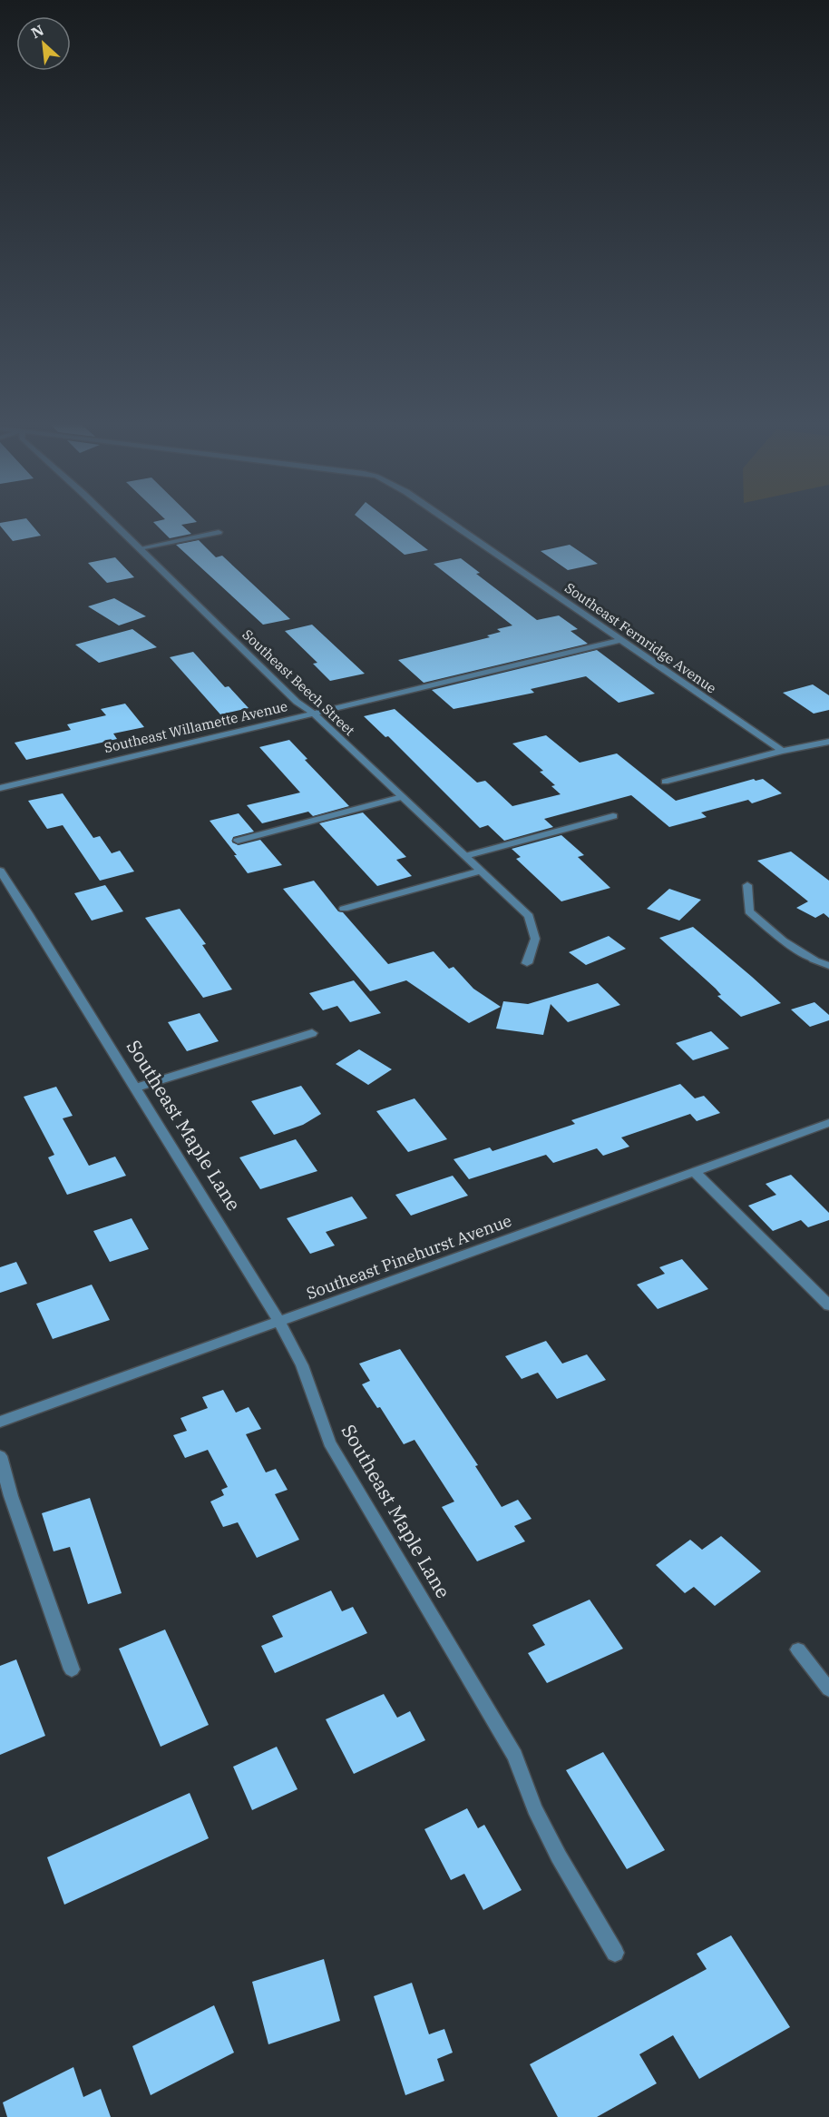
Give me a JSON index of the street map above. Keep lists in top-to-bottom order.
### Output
{
  "streets": {
    "street": [
      "Southeast Fernridge Avenue",
      "Southeast Beech Street",
      "Southeast Willamette Avenue",
      "Southeast Maple Lane",
      "Southeast Pinehurst Avenue"
    ]
  },
  "crossings": [
    ["Southeast Fernridge Avenue", "Southeast Willamette Avenue"],
    ["Southeast Beech Street", "Southeast Willamette Avenue"],
    ["Southeast Maple Lane", "Southeast Pinehurst Avenue"]
  ],
  "north": "top left"
}
